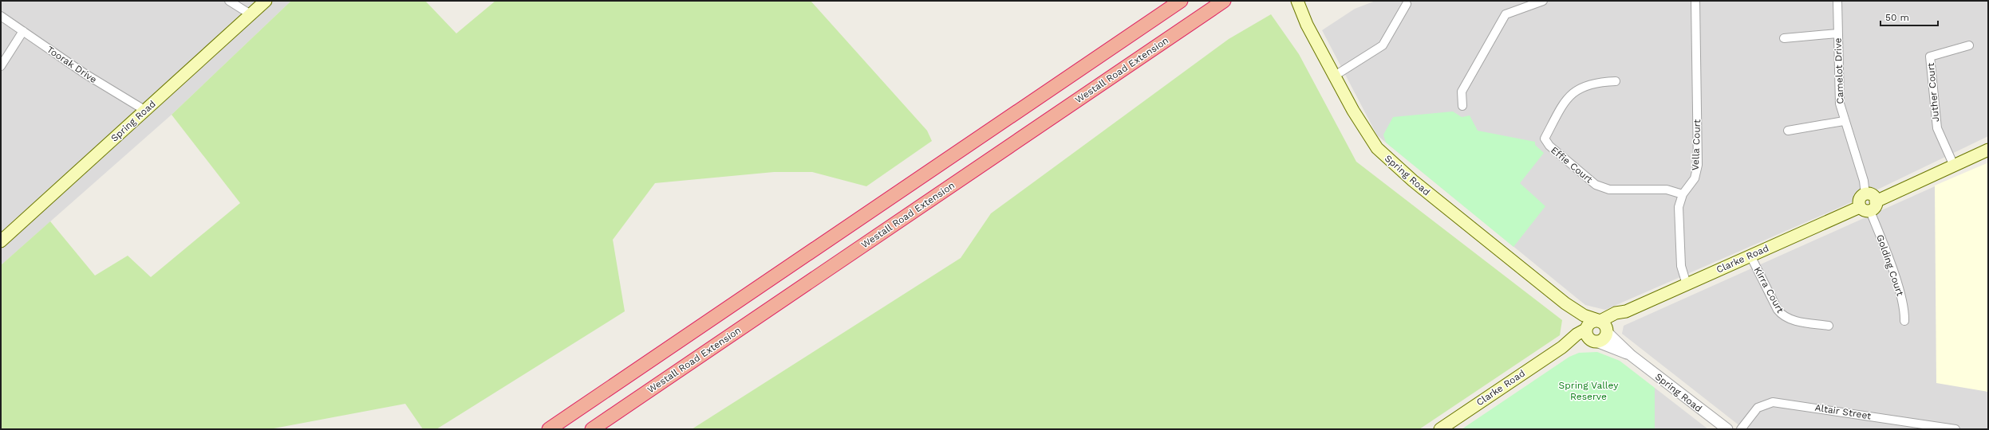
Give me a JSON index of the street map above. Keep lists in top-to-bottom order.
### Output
{
  "streets": {
    "highway": ["Westall Road Extension"],
    "main road": ["Spring Road", "Clarke Road"],
    "street": [
      "Toorak Drive",
      "Camelot Drive",
      "Juther Court",
      "Vella Court",
      "Effie Court",
      "Golding Court",
      "Kirra Court",
      "Altair Street"
    ]
  },
  "crossings": [
    ["Toorak Drive", "Spring Road"],
    ["Juther Court", "Clarke Road"],
    ["Spring Road", "Clarke Road"],
    ["Vella Court", "Effie Court"],
    ["Vella Court", "Clarke Road"],
    ["Clarke Road", "Golding Court"],
    ["Clarke Road", "Kirra Court"]
  ],
  "parks": ["Spring Valley Reserve"],
  "scale_bar": "50 m"
}
